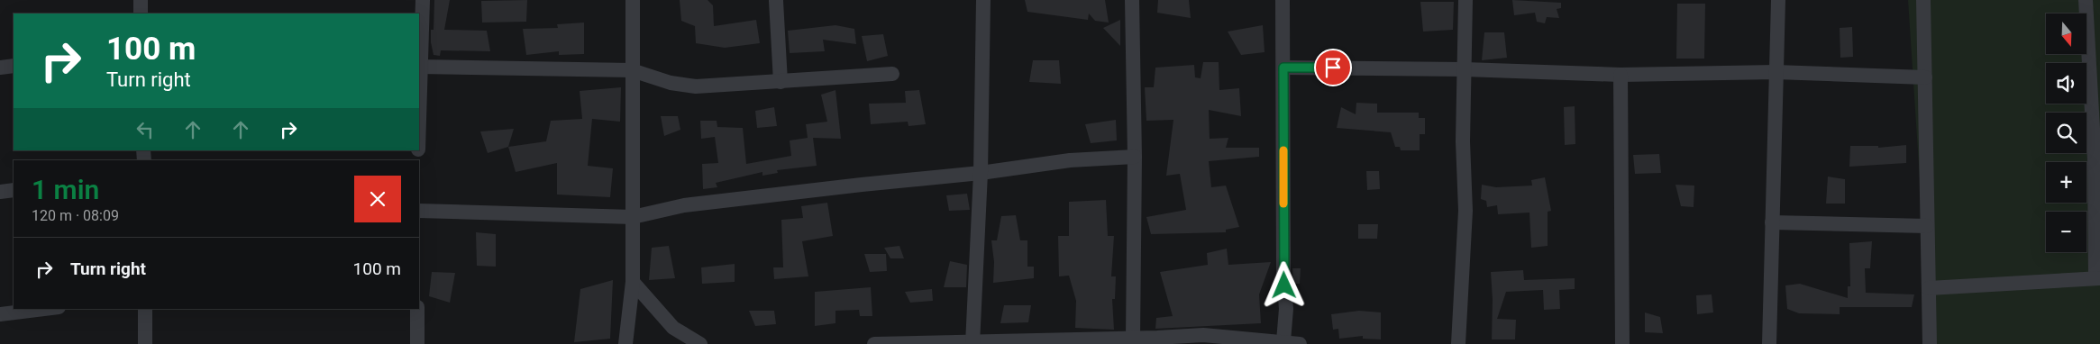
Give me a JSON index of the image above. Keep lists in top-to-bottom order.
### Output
{
  "north": "bottom",
  "page": {
    "map_buttons": ["+", "−"],
    "turn": ["100 m", "Turn right"],
    "heading": ["1 min", "120 m · 08:09"],
    "list": [
      {
        "name": "Turn right",
        "value": "100 m"
      }
    ]
  }
}
